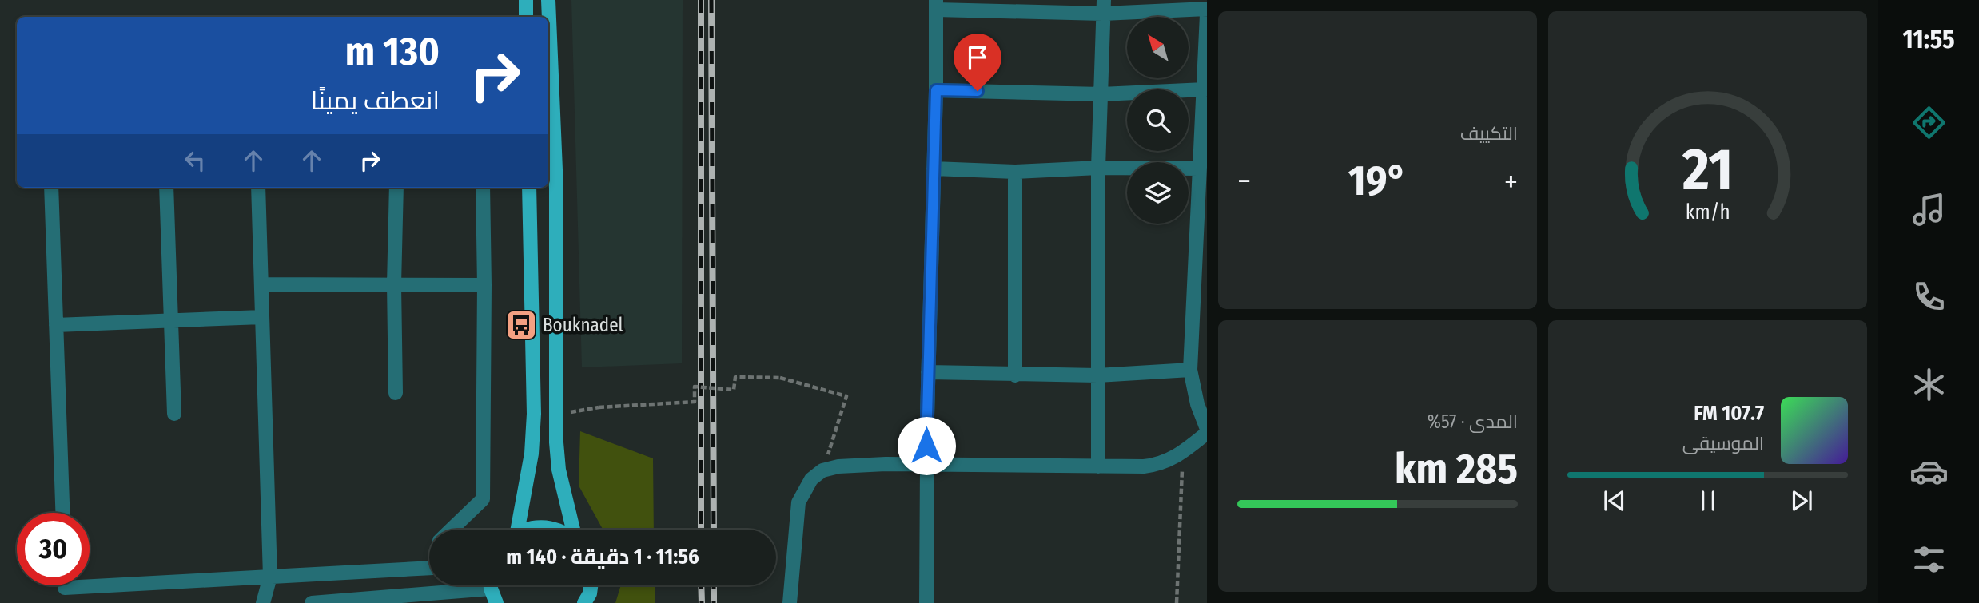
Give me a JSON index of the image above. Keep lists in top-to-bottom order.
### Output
{
  "places": {
    "bus stop": ["Bouknadel"]
  },
  "north": "top left",
  "page": {
    "tabs": "11:55",
    "tile": [
      "التكييف",
      ["المدى · 57%", "285 km"]
    ],
    "turn": ["130 m", "انعطف يمينًا"],
    "heat": ["−", "19°", "+"],
    "song": ["107.7 FM", "الموسيقى"],
    "limit": "30",
    "trip": "11:56 · 1 دقيقة · 140 m",
    "gauge": ["21", "km/h"]
  }
}
